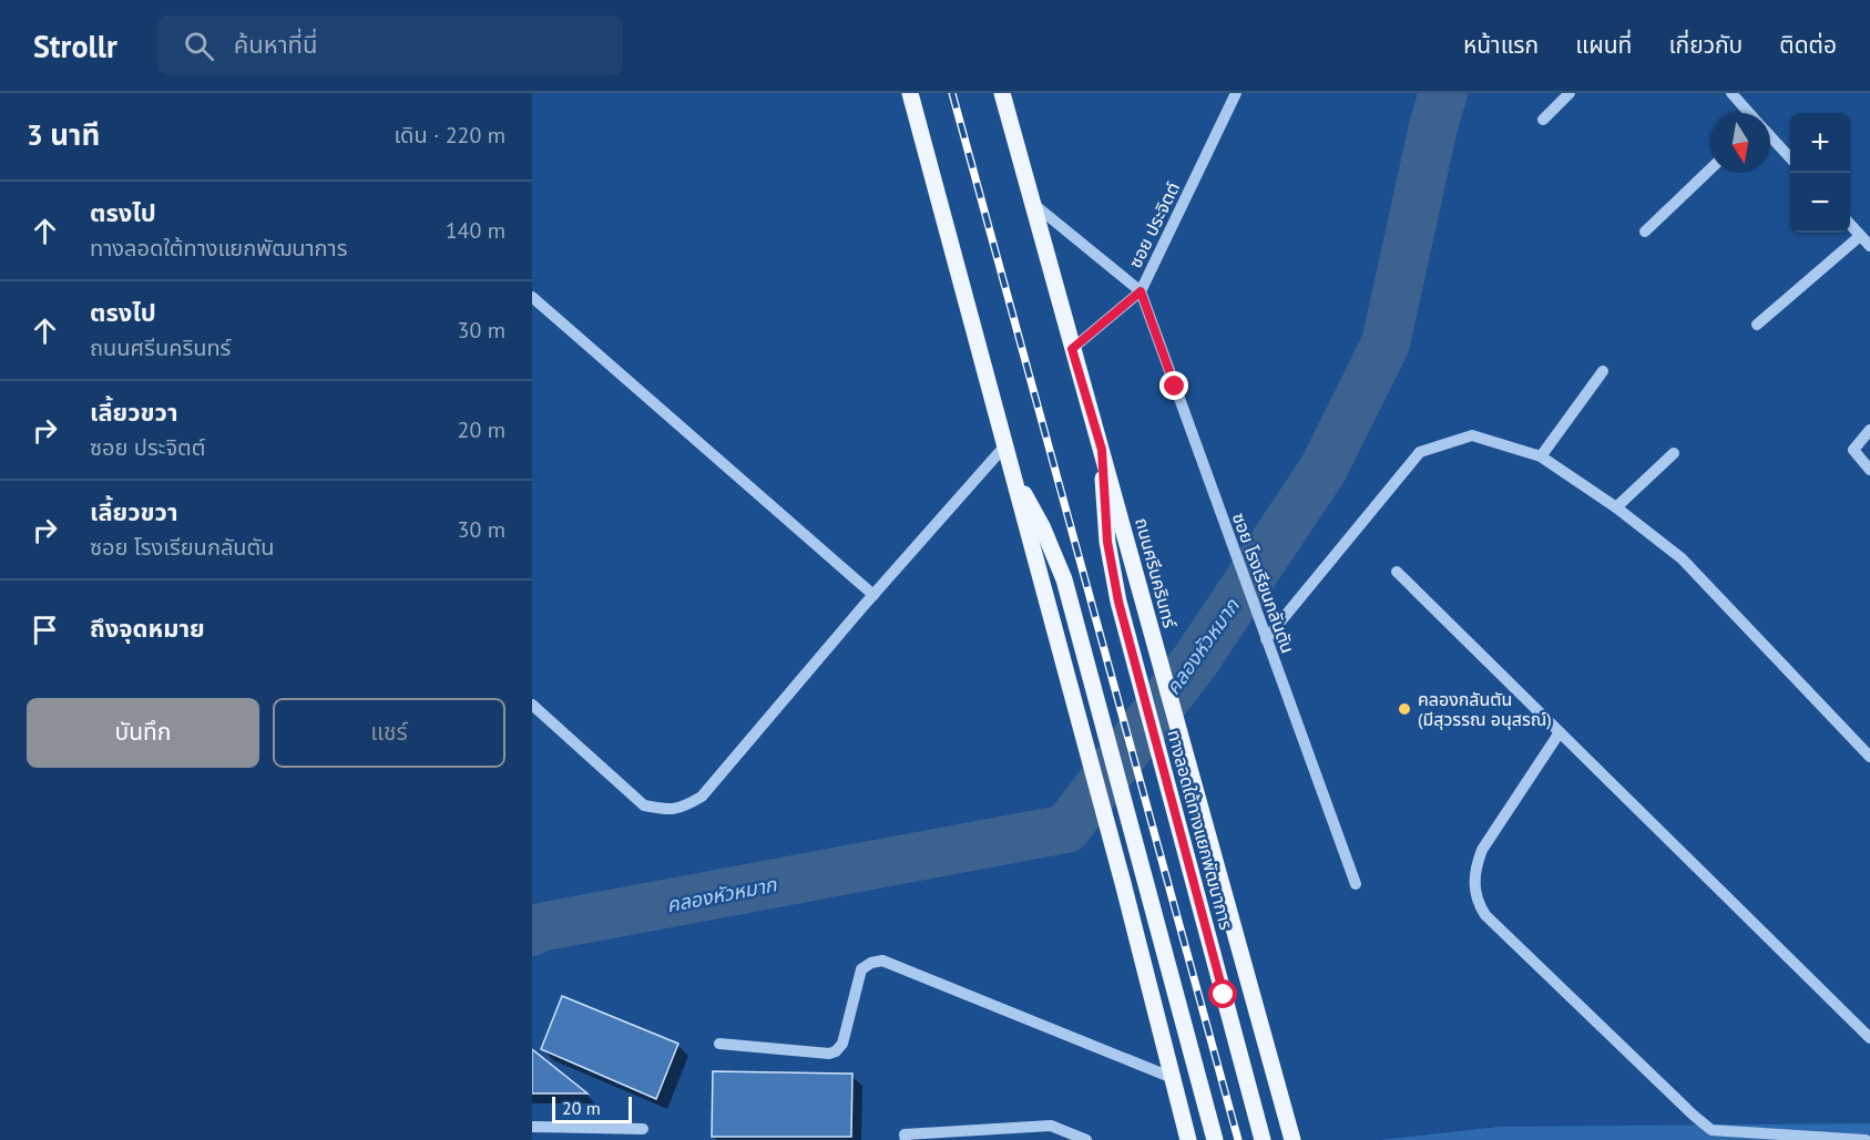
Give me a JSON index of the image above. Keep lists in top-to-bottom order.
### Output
{
  "streets": {
    "main road": ["ถนนศรีนครินทร์", "ทางลอดใต้ทางแยกพัฒนาการ"],
    "street": ["ซอย ประจิตต์", "ซอย โรงเรียนกลันตัน"]
  },
  "crossings": [
    ["ซอย ประจิตต์", "ถนนศรีนครินทร์"],
    ["ซอย ประจิตต์", "ซอย โรงเรียนกลันตัน"],
    ["ถนนศรีนครินทร์", "ทางลอดใต้ทางแยกพัฒนาการ"]
  ],
  "water": ["คลองหัวหมาก"],
  "places": ["คลองกลันตัน (มีสุวรรณ อนุสรณ์)"],
  "scale_bar": "20 m",
  "north": "bottom",
  "page": {
    "header": "Strollr",
    "search": "ค้นหาที่นี่",
    "nav": [
      "หน้าแรก",
      "แผนที่",
      "เกี่ยวกับ",
      "ติดต่อ"
    ],
    "heading": ["3 นาที", "เดิน · 220 m"],
    "map_buttons": ["+", "−"],
    "list": [
      ["ตรงไป", "ทางลอดใต้ทางแยกพัฒนาการ", "140 m"],
      ["ตรงไป", "ถนนศรีนครินทร์", "30 m"],
      ["เลี้ยวขวา", "ซอย ประจิตต์", "20 m"],
      ["เลี้ยวขวา", "ซอย โรงเรียนกลันตัน", "30 m"],
      "ถึงจุดหมาย"
    ],
    "buttons": ["บันทึก", "แชร์"],
    "scale": "20 m"
  }
}
